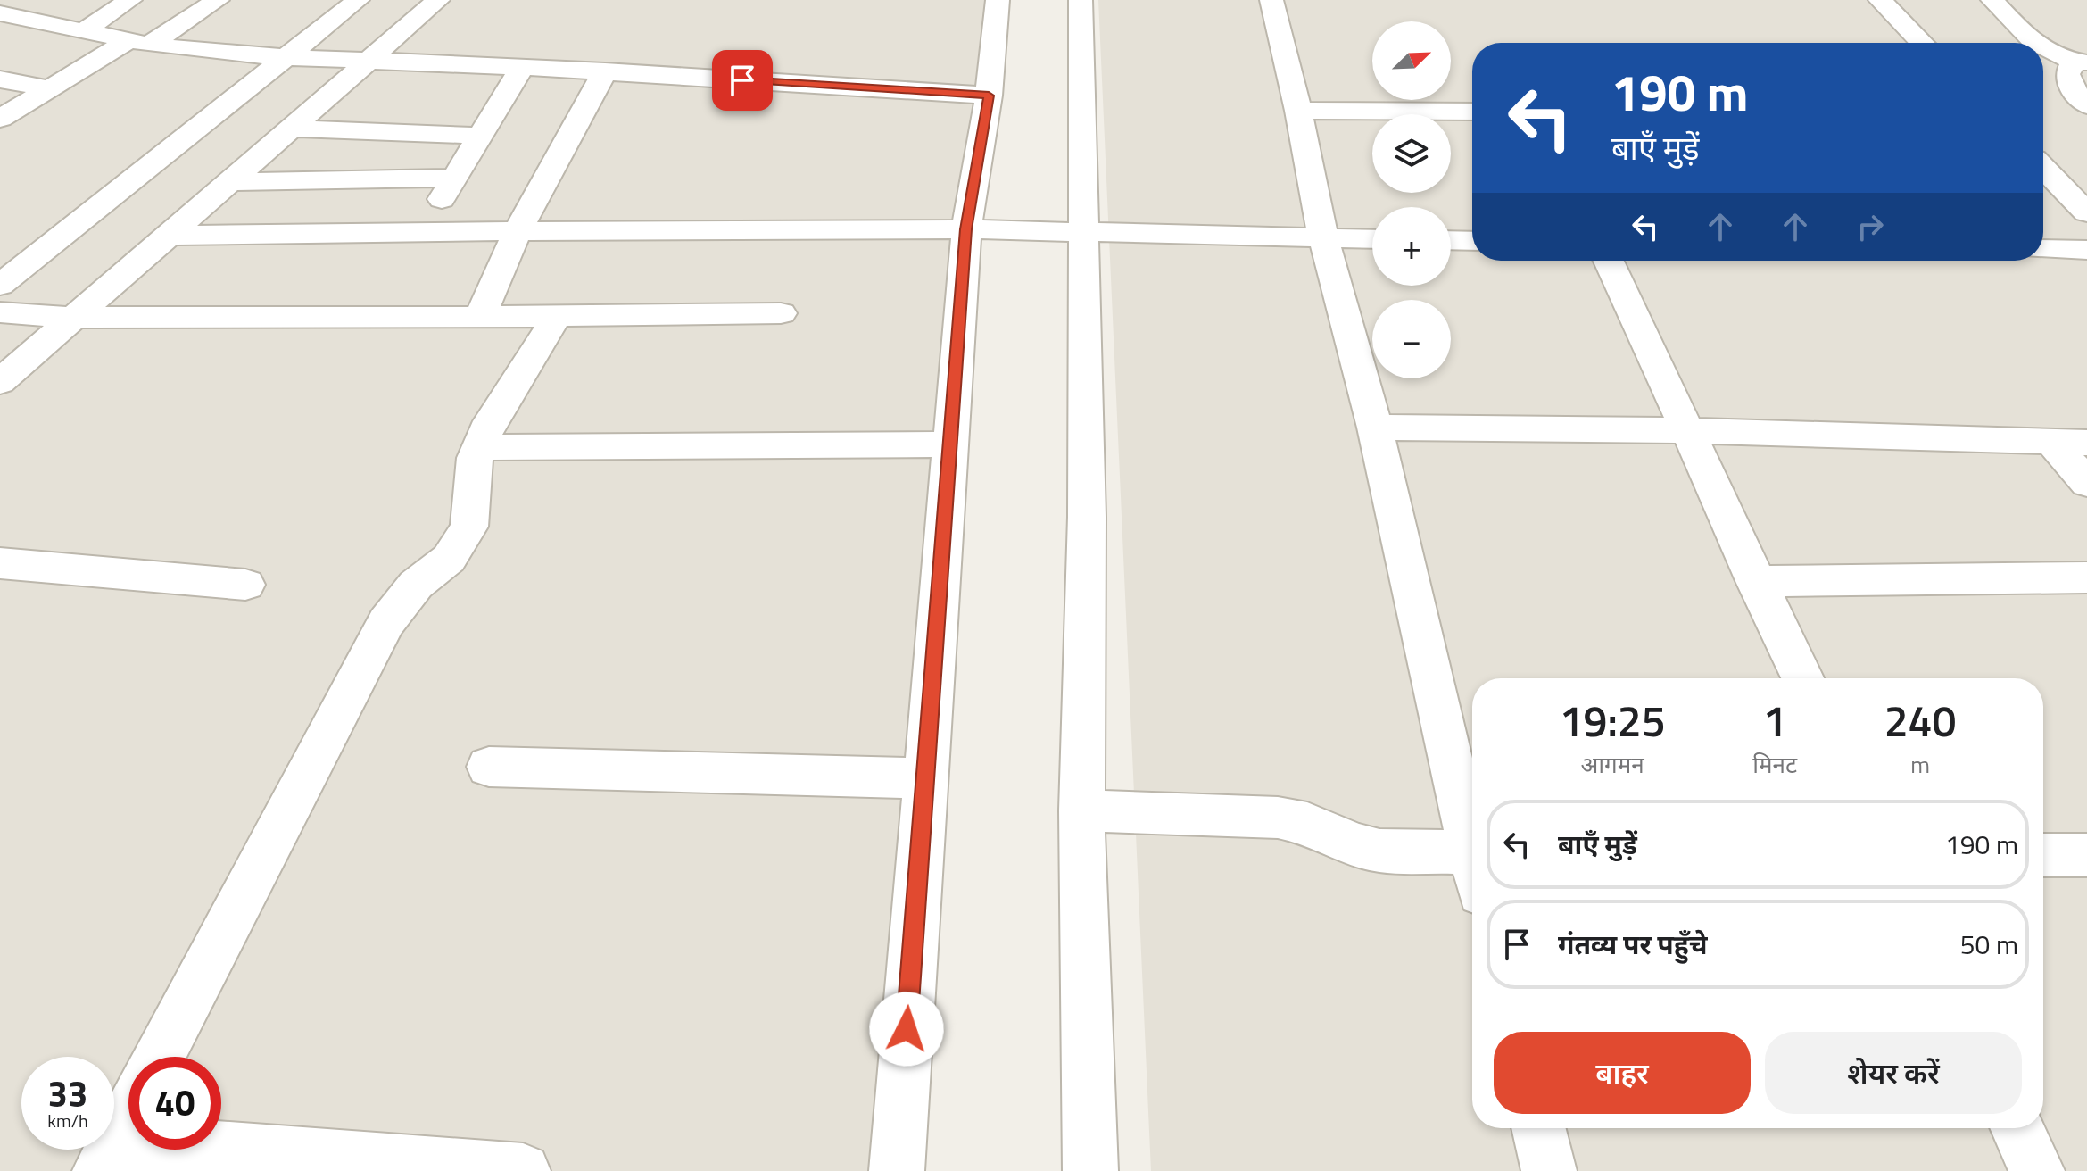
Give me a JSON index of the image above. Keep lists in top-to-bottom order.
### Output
{
  "north": "top right",
  "page": {
    "map_buttons": ["+", "−"],
    "turn": ["190 m", "बाएँ मुड़ें"],
    "eta": [
      "19:25",
      "आगमन",
      "1",
      "मिनट",
      "240",
      "m"
    ],
    "list": [
      {
        "name": "बाएँ मुड़ें",
        "value": "190 m"
      },
      {
        "name": "गंतव्य पर पहुँचे",
        "value": "50 m"
      }
    ],
    "buttons": ["बाहर", "शेयर करें"],
    "speed": "33 km/h",
    "limit": "40"
  }
}
